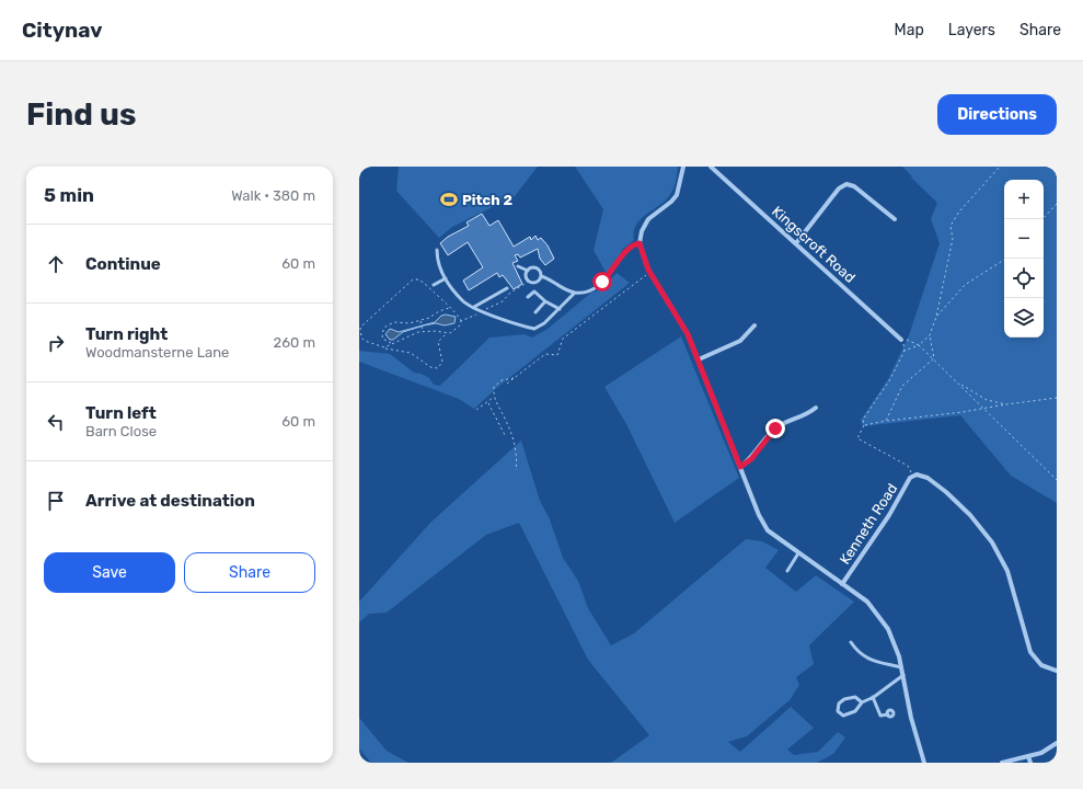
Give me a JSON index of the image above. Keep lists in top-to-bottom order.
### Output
{
  "streets": {
    "street": ["Kingscroft Road", "Kenneth Road"]
  },
  "places": {
    "sports": ["Pitch 2"]
  },
  "page": {
    "header": "Citynav",
    "nav": ["Map", "Layers", "Share"],
    "buttons": [
      "Directions",
      ["Save", "Share"]
    ],
    "title": "Find us",
    "heading": ["5 min", "Walk · 380 m"],
    "map_buttons": ["+", "−"],
    "list": [
      ["Continue", "60 m"],
      ["Turn right", "Woodmansterne Lane", "260 m"],
      ["Turn left", "Barn Close", "60 m"],
      "Arrive at destination"
    ]
  }
}
